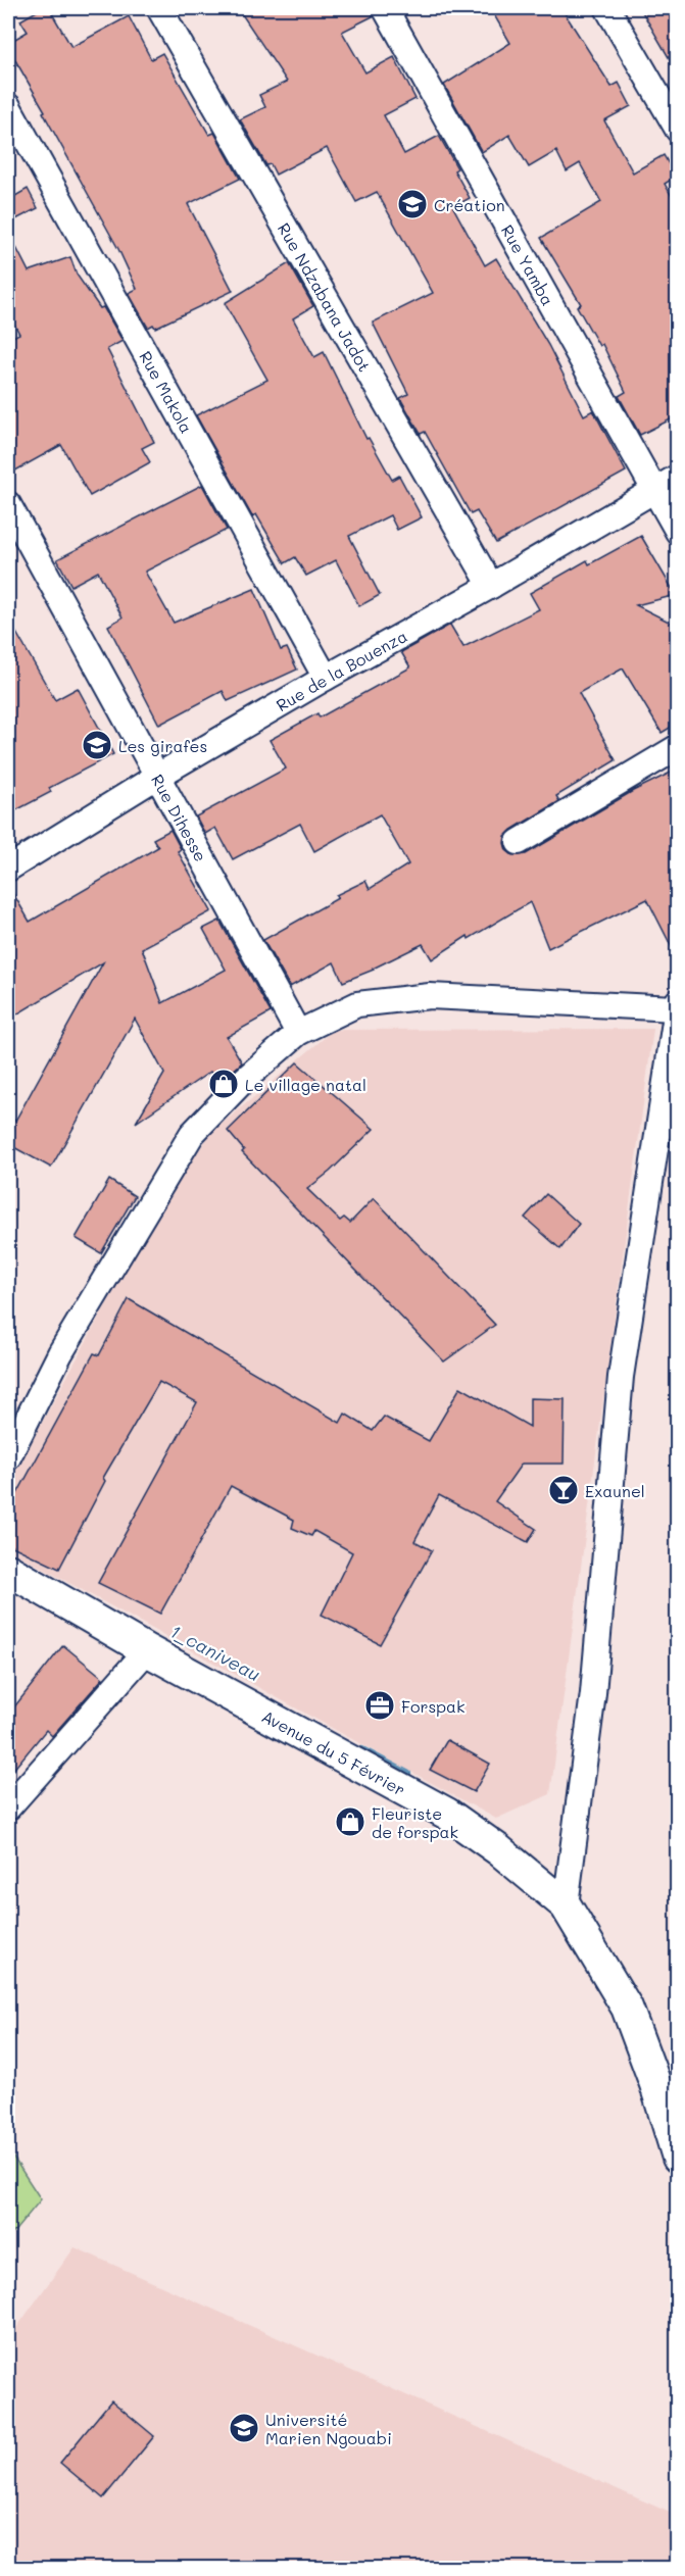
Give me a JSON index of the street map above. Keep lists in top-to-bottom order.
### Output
{
  "streets": {
    "street": [
      "Rue Yamba",
      "Rue Ndzabana Jadot",
      "Rue Makola",
      "Rue de la Bouenza",
      "Rue Dihesse",
      "Avenue du 5 Février"
    ]
  },
  "crossings": [
    ["Rue Yamba", "Rue de la Bouenza"],
    ["Rue Ndzabana Jadot", "Rue de la Bouenza"],
    ["Rue Makola", "Rue de la Bouenza"],
    ["Rue de la Bouenza", "Rue Dihesse"]
  ],
  "water": ["1_caniveau"],
  "places": {
    "school or university": ["Création", "Les girafes", "Université Marien Ngouabi"],
    "shop": ["Le village natal", "Fleuriste de forspak"],
    "bar": ["Exaunel"],
    "office": ["Forspak"]
  }
}
